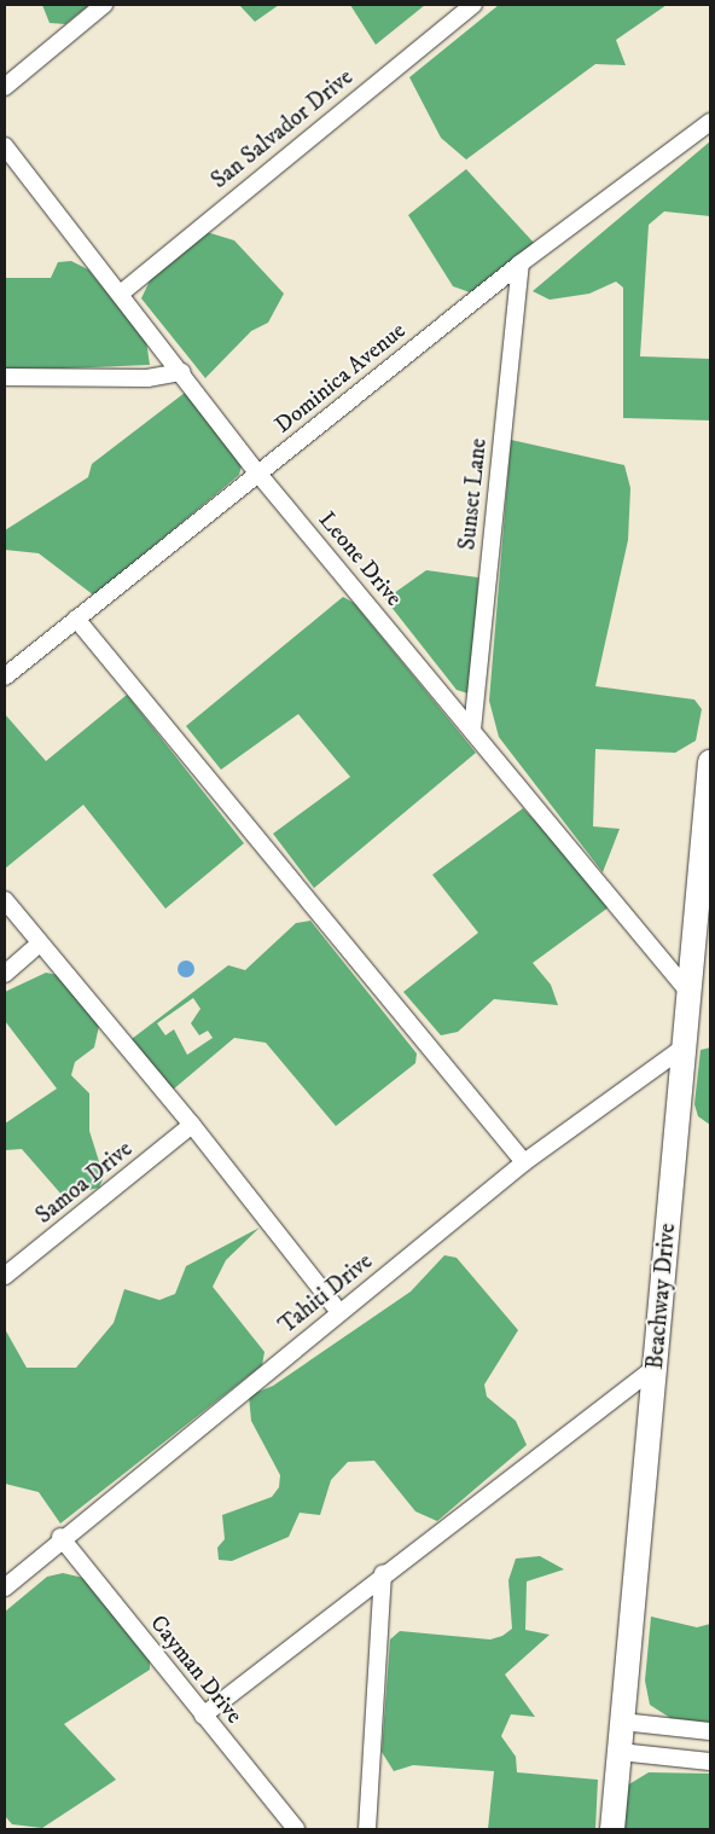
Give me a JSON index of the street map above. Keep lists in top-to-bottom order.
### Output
{
  "streets": {
    "street": [
      "San Salvador Drive",
      "Dominica Avenue",
      "Sunset Lane",
      "Leone Drive",
      "Samoa Drive",
      "Tahiti Drive",
      "Beachway Drive",
      "Cayman Drive"
    ]
  },
  "crossings": [
    ["San Salvador Drive", "Leone Drive"],
    ["Dominica Avenue", "Sunset Lane"],
    ["Dominica Avenue", "Leone Drive"],
    ["Sunset Lane", "Leone Drive"],
    ["Leone Drive", "Beachway Drive"],
    ["Tahiti Drive", "Beachway Drive"],
    ["Tahiti Drive", "Cayman Drive"]
  ]
}
